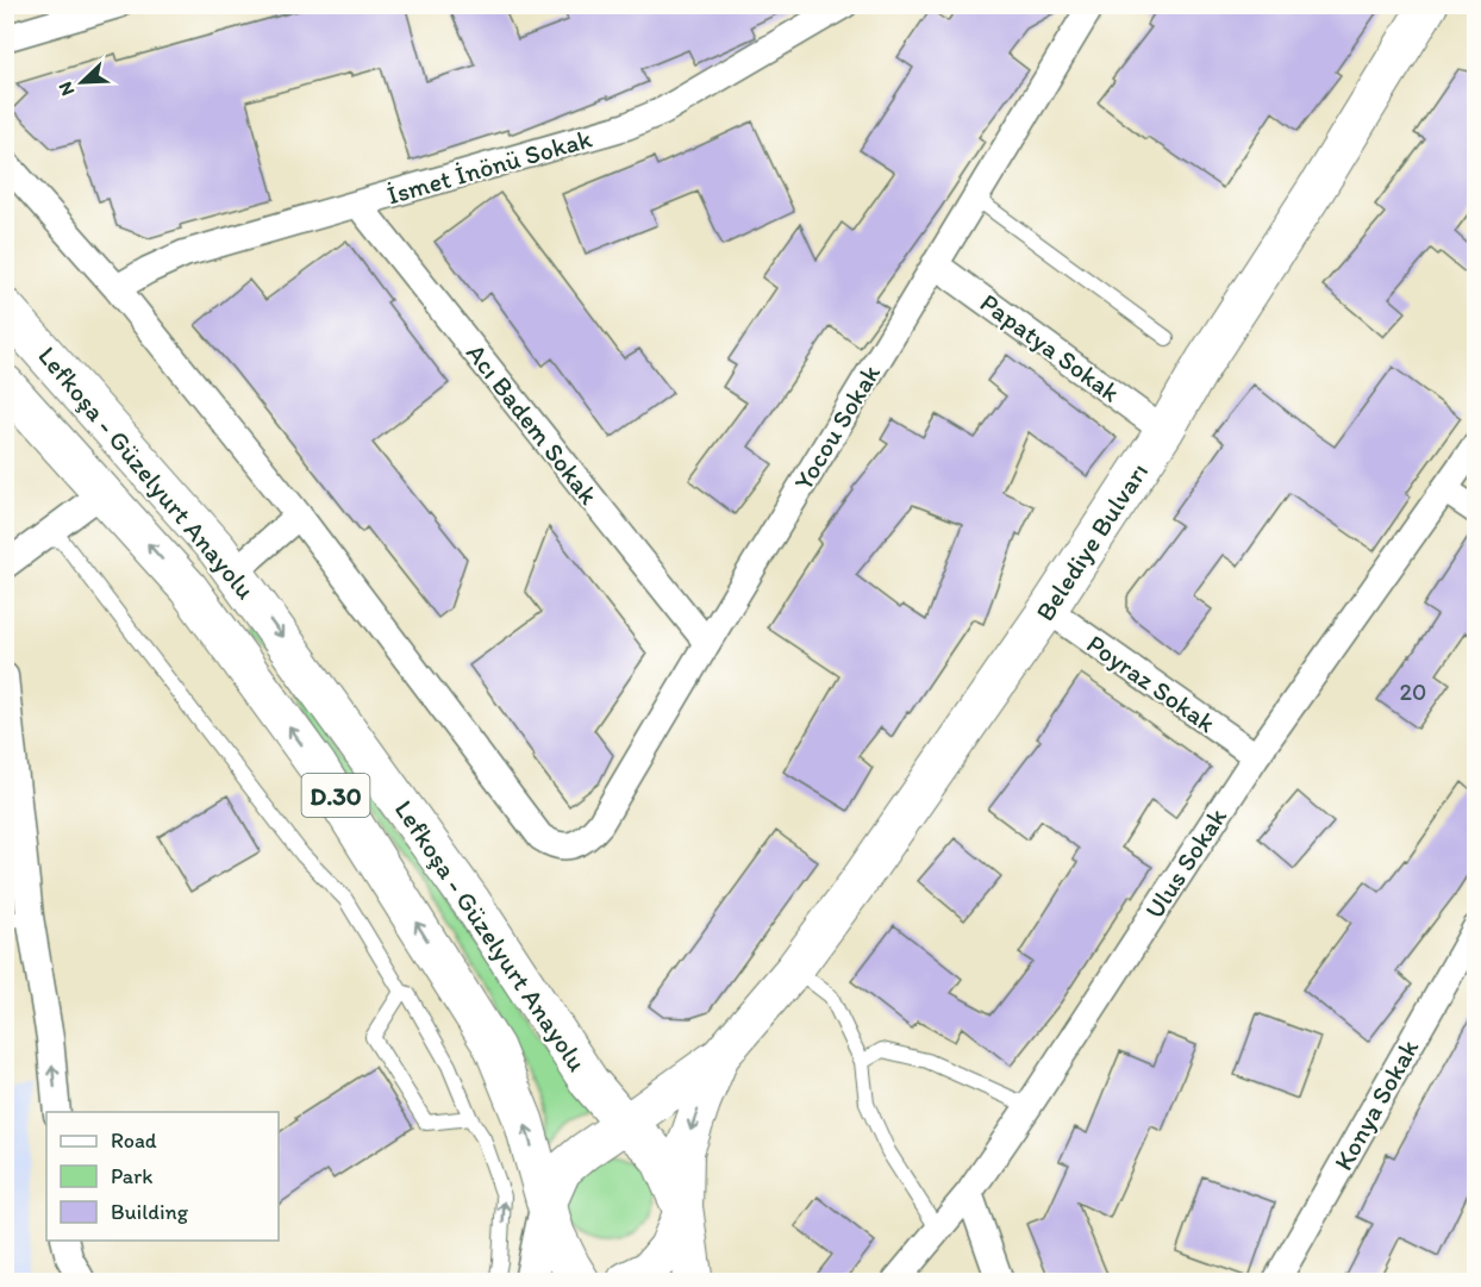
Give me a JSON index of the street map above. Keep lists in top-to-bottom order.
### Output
{
  "streets": {
    "highway": ["Lefkoşa - Güzelyurt Anayolu", "D.30"],
    "main road": ["Belediye Bulvarı"],
    "street": [
      "İsmet İnönü Sokak",
      "Papatya Sokak",
      "Acı Badem Sokak",
      "Yocou Sokak",
      "Poyraz Sokak",
      "Ulus Sokak",
      "Konya Sokak"
    ]
  },
  "crossings": [
    ["İsmet İnönü Sokak", "Acı Badem Sokak"],
    ["Papatya Sokak", "Yocou Sokak"],
    ["Papatya Sokak", "Belediye Bulvarı"],
    ["Acı Badem Sokak", "Yocou Sokak"],
    ["Lefkoşa - Güzelyurt Anayolu", "Belediye Bulvarı"],
    ["Belediye Bulvarı", "Poyraz Sokak"],
    ["Poyraz Sokak", "Ulus Sokak"]
  ],
  "house_numbers": ["20"],
  "legend": ["Road", "Park", "Building"],
  "north": "bottom left"
}
